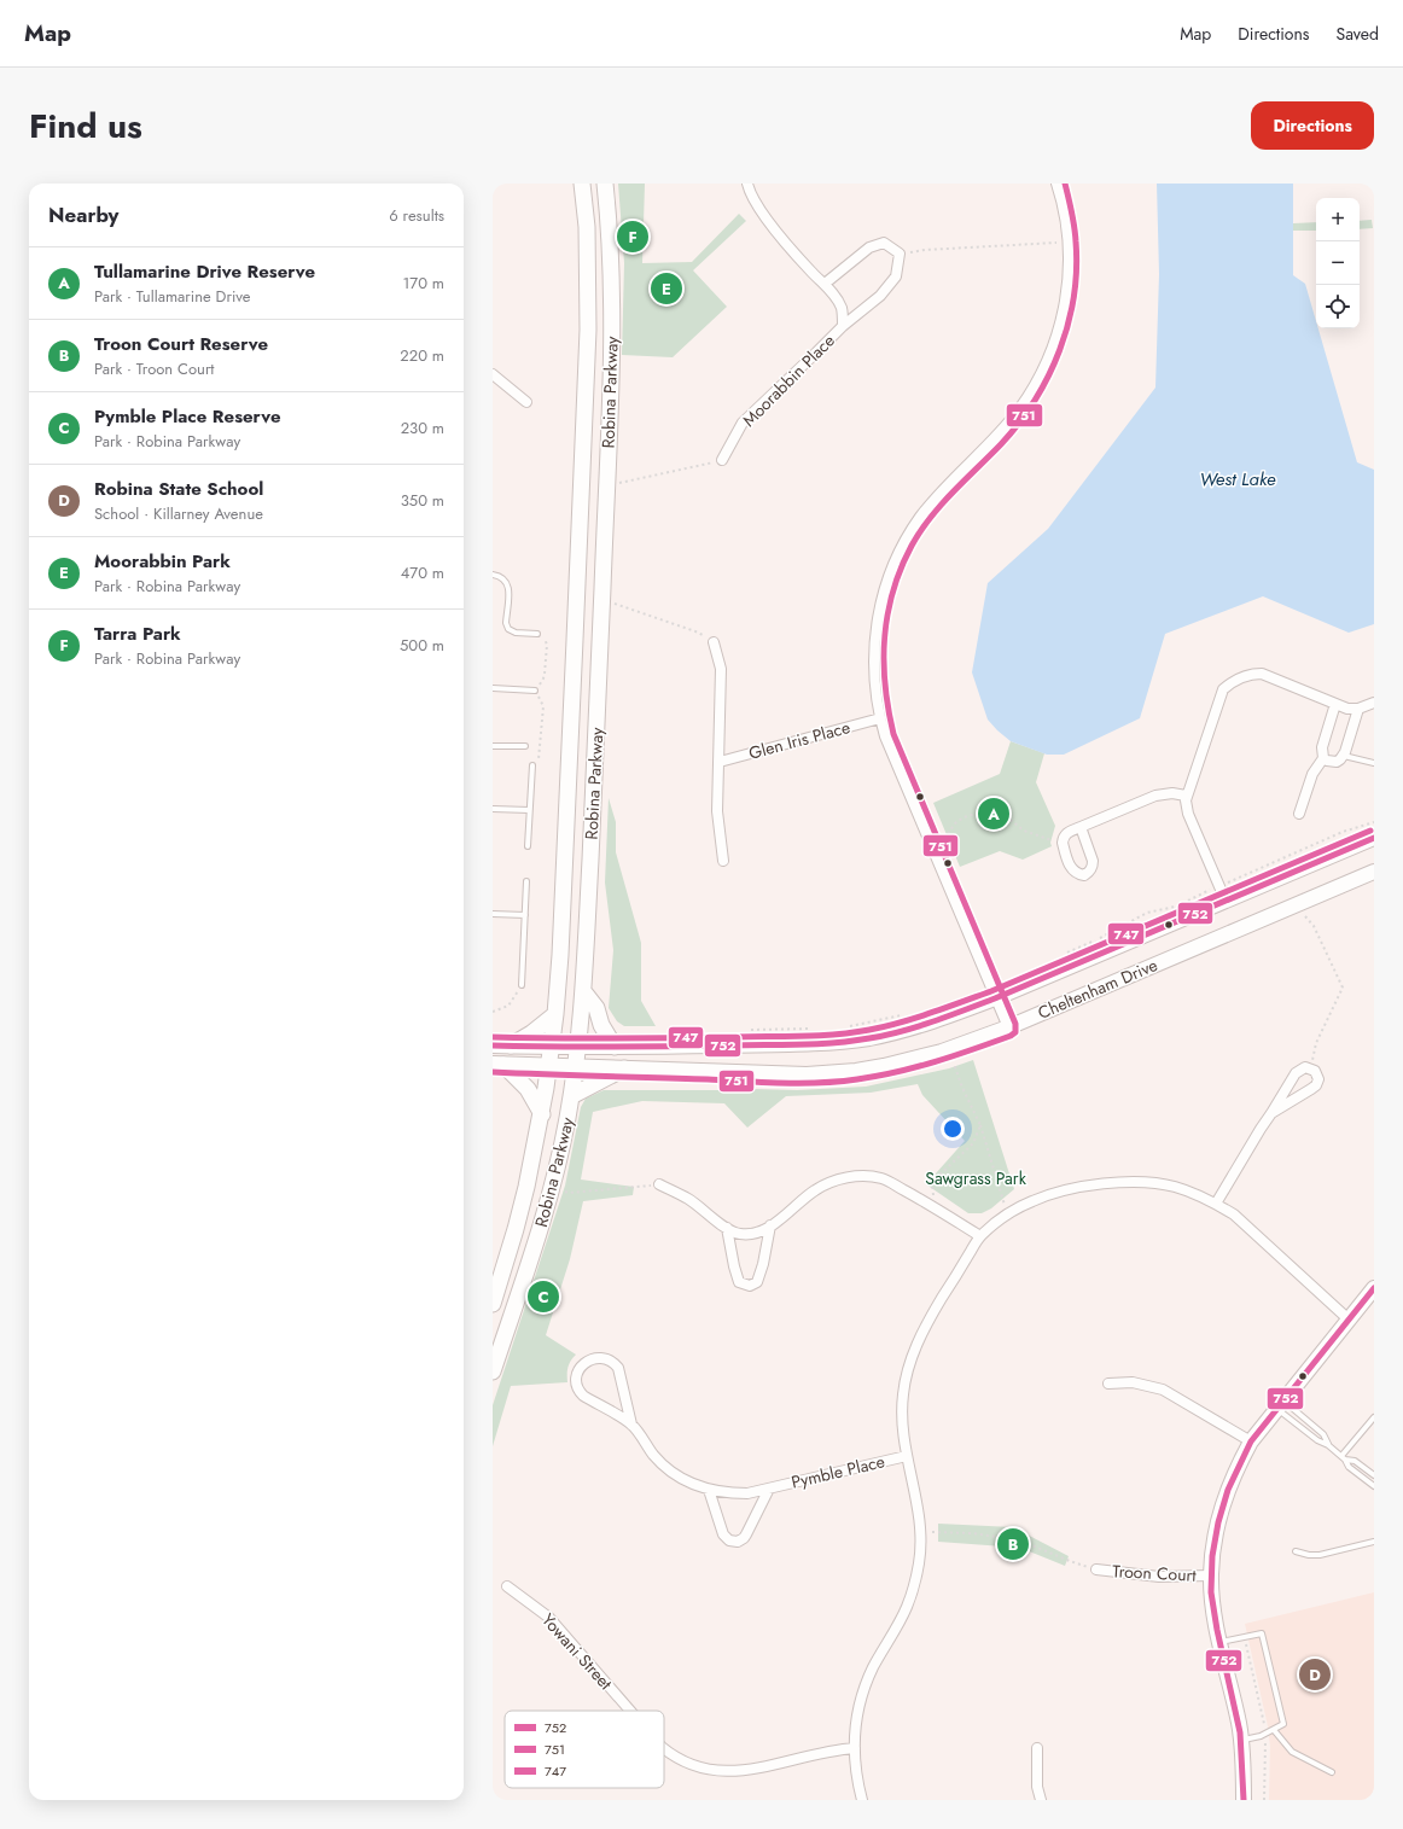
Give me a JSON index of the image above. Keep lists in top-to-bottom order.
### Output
{
  "streets": {
    "main road": ["Robina Parkway", "Cheltenham Drive"],
    "street": [
      "Moorabbin Place",
      "Glen Iris Place",
      "Pymble Place",
      "Troon Court",
      "Yowani Street"
    ]
  },
  "crossings": [
    ["Robina Parkway", "Cheltenham Drive"]
  ],
  "water": ["West Lake"],
  "parks": ["Sawgrass Park"],
  "lines": ["transit line 751", "transit line 747", "transit line 752"],
  "legend": ["752", "751", "747"],
  "page": {
    "header": "Map",
    "nav": ["Map", "Directions", "Saved"],
    "title": "Find us",
    "buttons": "Directions",
    "heading": ["Nearby", "6 results"],
    "map_buttons": ["+", "−"],
    "pins": [
      "F",
      "E",
      "A",
      "C",
      "B",
      "D"
    ],
    "list": [
      {
        "mark": "A",
        "name": "Tullamarine Drive Reserve",
        "note": "Park · Tullamarine Drive",
        "value": "170 m"
      },
      {
        "mark": "B",
        "name": "Troon Court Reserve",
        "note": "Park · Troon Court",
        "value": "220 m"
      },
      {
        "mark": "C",
        "name": "Pymble Place Reserve",
        "note": "Park · Robina Parkway",
        "value": "230 m"
      },
      {
        "mark": "D",
        "name": "Robina State School",
        "note": "School · Killarney Avenue",
        "value": "350 m"
      },
      {
        "mark": "E",
        "name": "Moorabbin Park",
        "note": "Park · Robina Parkway",
        "value": "470 m"
      },
      {
        "mark": "F",
        "name": "Tarra Park",
        "note": "Park · Robina Parkway",
        "value": "500 m"
      }
    ]
  }
}
